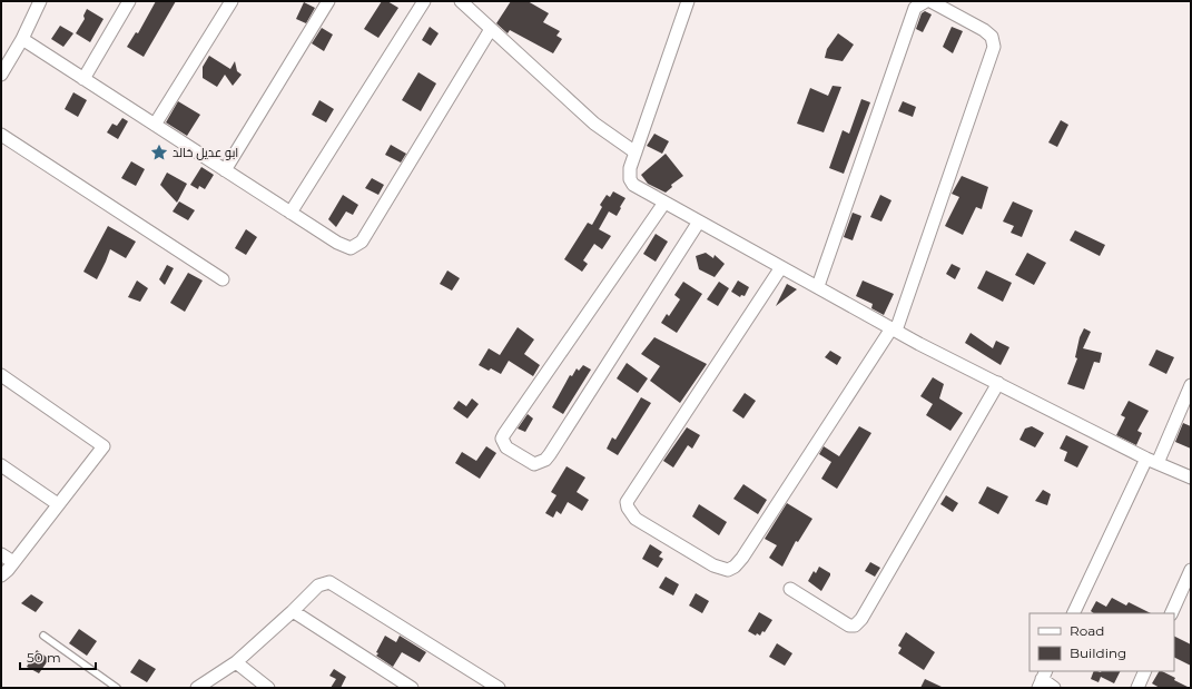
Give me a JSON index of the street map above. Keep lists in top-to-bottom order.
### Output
{
  "places": {
    "place": ["ابو عديل خالد"]
  },
  "legend": ["Road", "Building"],
  "scale_bar": "50 m"
}
